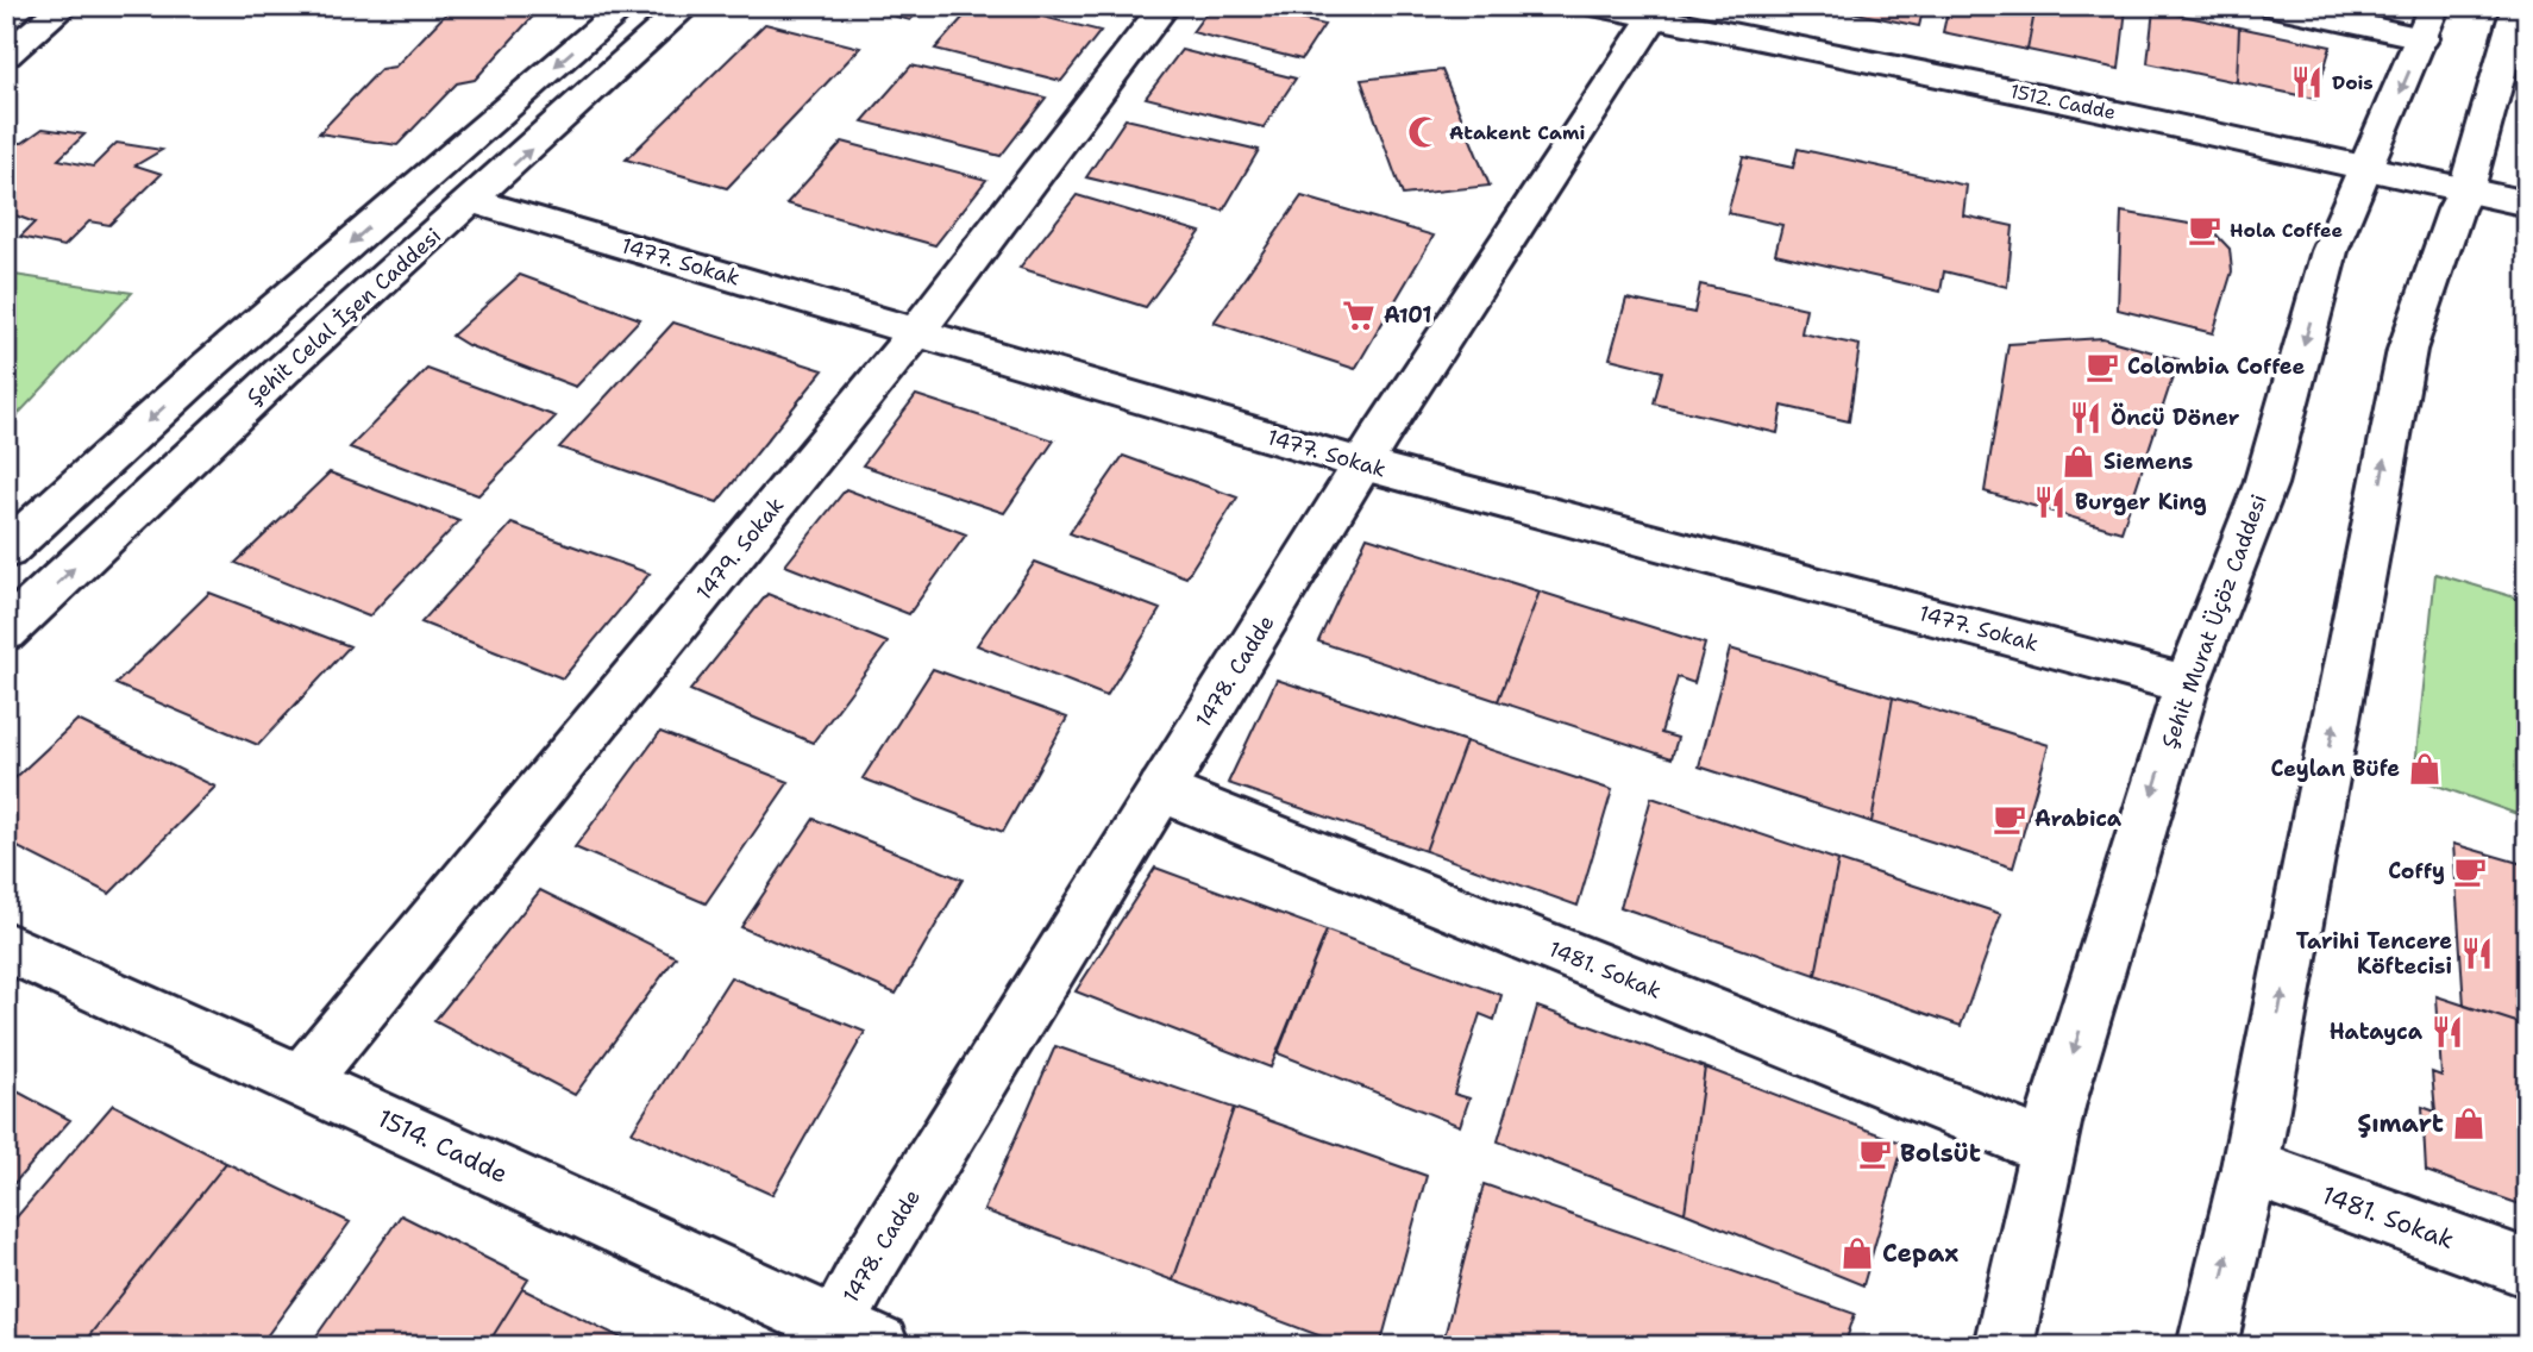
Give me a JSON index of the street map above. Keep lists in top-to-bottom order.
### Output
{
  "streets": {
    "street": [
      "1512. Cadde",
      "1477. Sokak",
      "Şehit Celal İşen Caddesi",
      "1479. Sokak",
      "Şehit Murat Üçöz Caddesi",
      "1478. Cadde",
      "1481. Sokak",
      "1514. Cadde"
    ]
  },
  "crossings": [
    ["1512. Cadde", "Şehit Murat Üçöz Caddesi"],
    ["1512. Cadde", "1478. Cadde"],
    ["1477. Sokak", "Şehit Celal İşen Caddesi"],
    ["1477. Sokak", "1479. Sokak"],
    ["1477. Sokak", "Şehit Murat Üçöz Caddesi"],
    ["1477. Sokak", "1478. Cadde"],
    ["1479. Sokak", "1514. Cadde"],
    ["Şehit Murat Üçöz Caddesi", "1481. Sokak"],
    ["1478. Cadde", "1481. Sokak"],
    ["1478. Cadde", "1514. Cadde"]
  ],
  "places": {
    "restaurant": [
      "Dois",
      "Öncü Döner",
      "Burger King",
      "Tarihi Tencere Köftecisi",
      "Hatayca"
    ],
    "mosque": ["Atakent Cami"],
    "cafe": [
      "Hola Coffee",
      "Colombia Coffee",
      "Arabica",
      "Coffy",
      "Bolsüt"
    ],
    "supermarket": ["A101"],
    "shop": [
      "Siemens",
      "Ceylan Büfe",
      "Şımart",
      "Cepax"
    ]
  }
}
